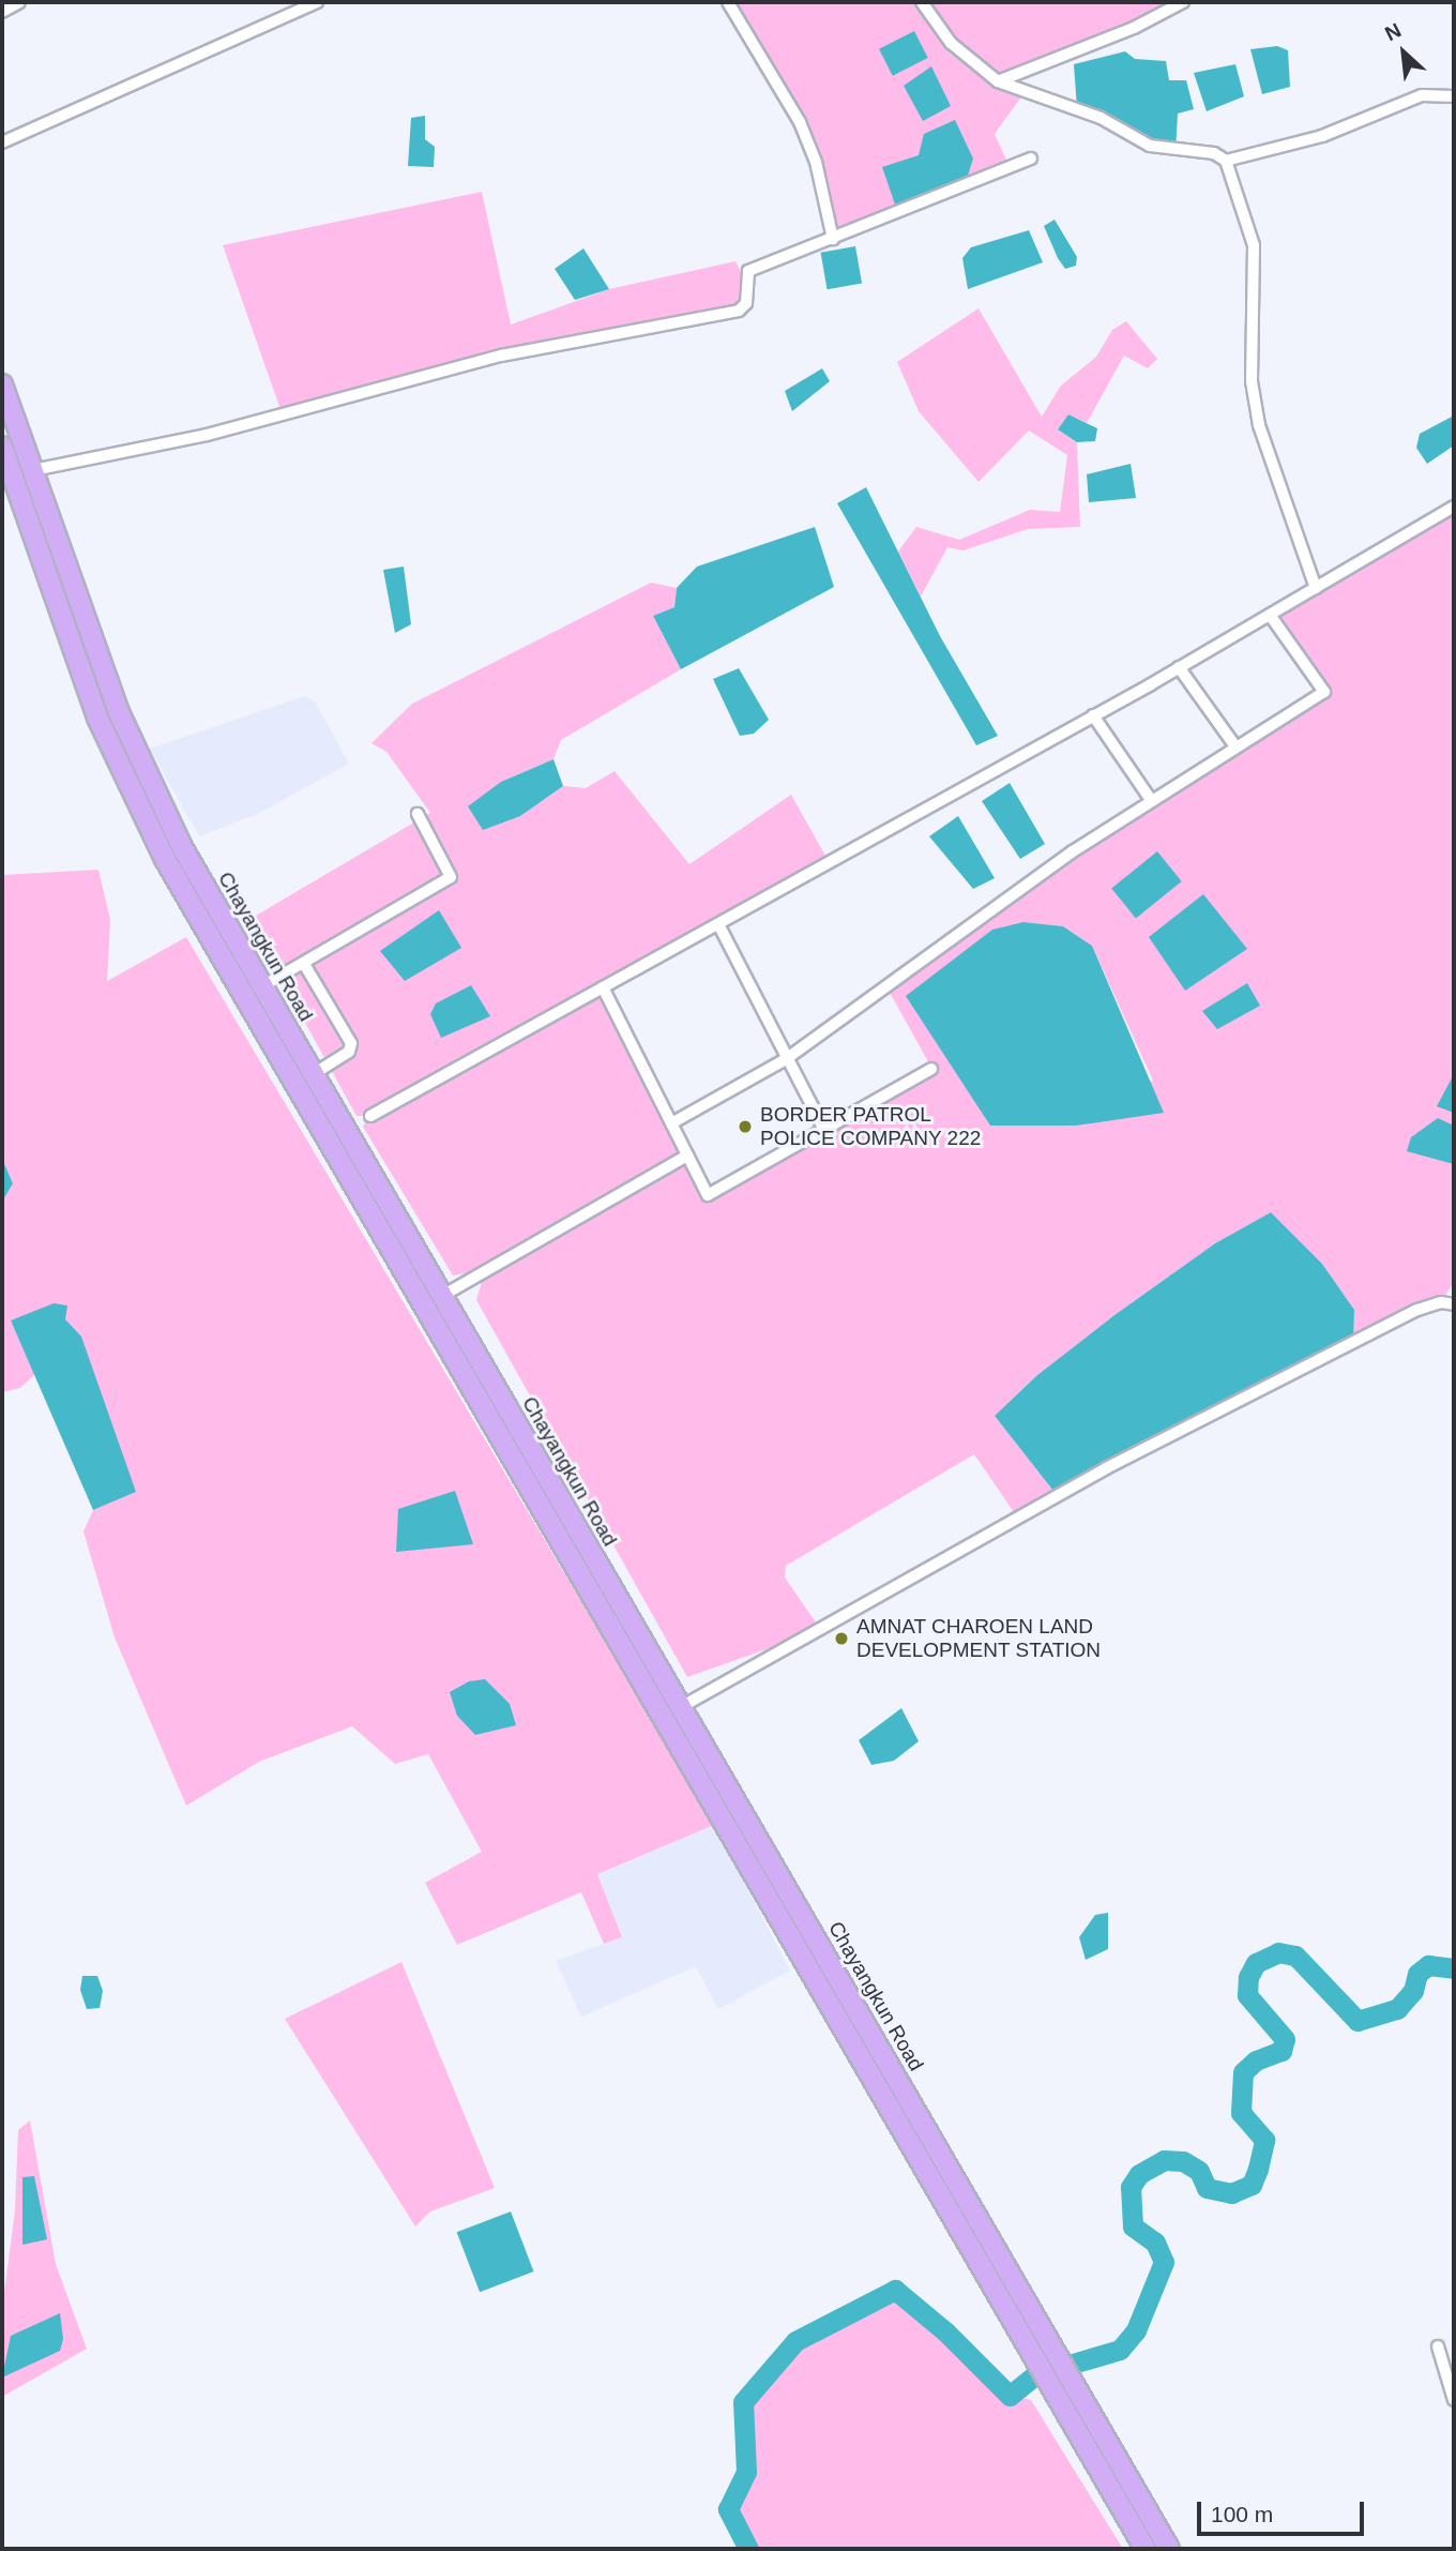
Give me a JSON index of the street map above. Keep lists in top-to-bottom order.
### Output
{
  "streets": {
    "highway": ["Chayangkun Road"]
  },
  "places": ["BORDER PATROL POLICE COMPANY 222", "AMNAT CHAROEN LAND DEVELOPMENT STATION"],
  "scale_bar": "100 m",
  "north": "top left"
}
